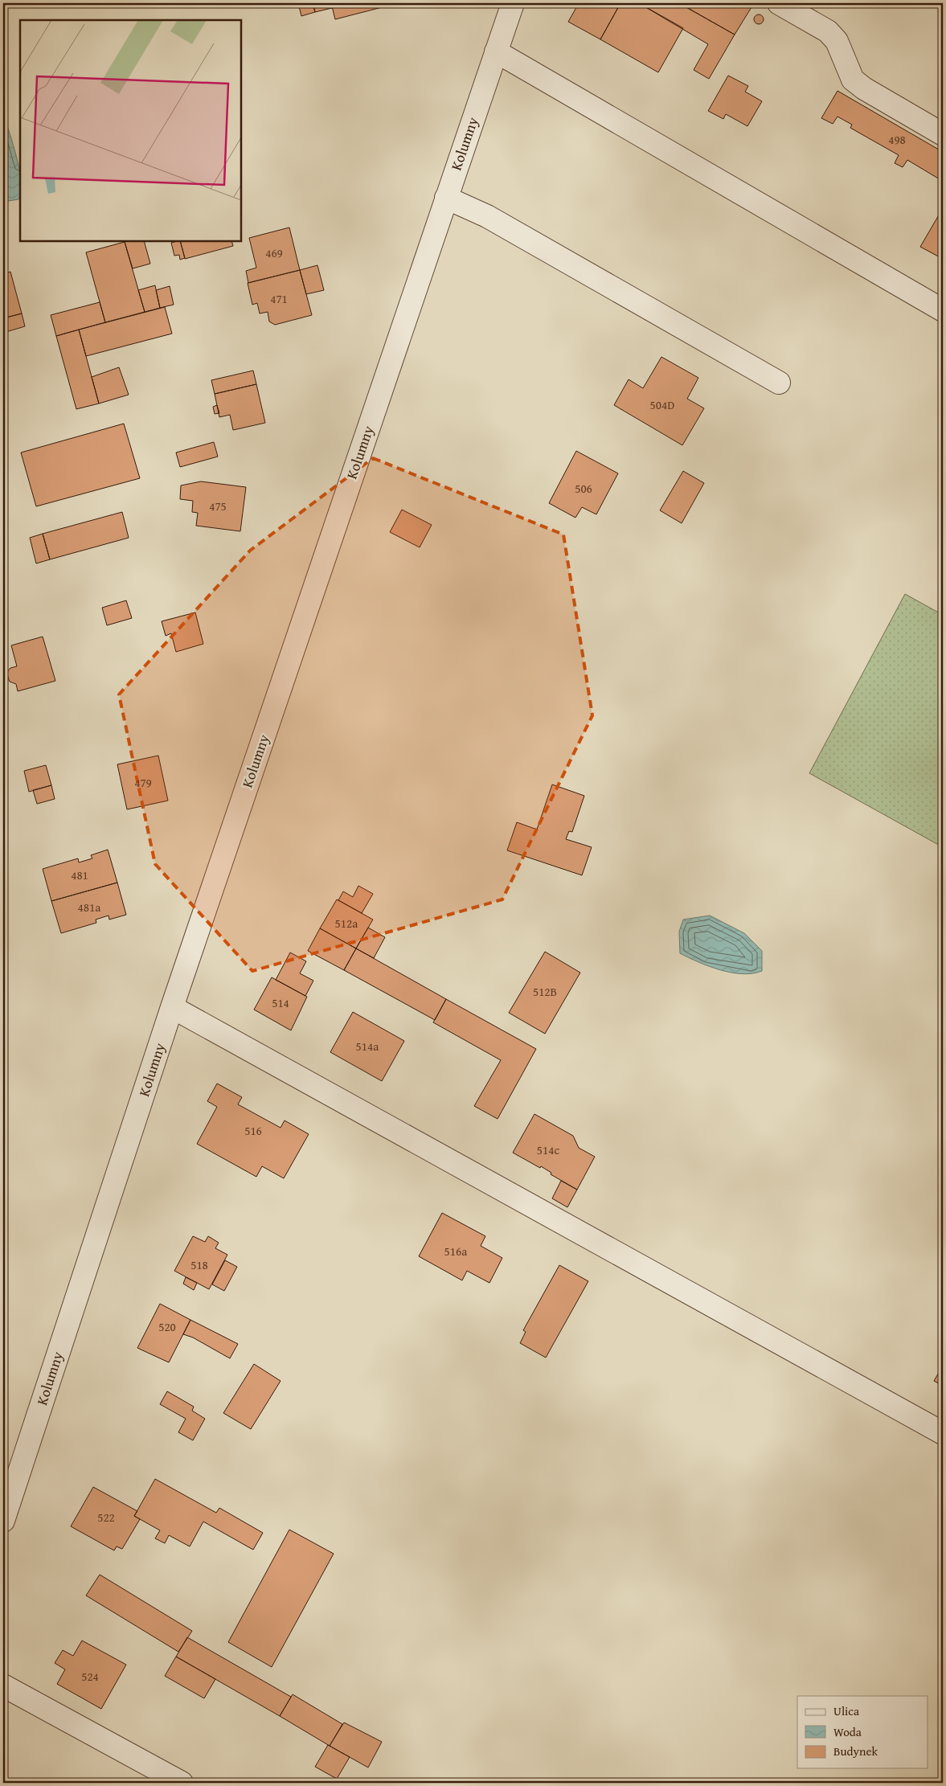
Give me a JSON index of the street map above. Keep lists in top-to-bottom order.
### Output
{
  "streets": {
    "street": ["Kolumny"]
  },
  "house_numbers": [
    "498",
    "469",
    "471",
    "504D",
    "506",
    "475",
    "479",
    "481",
    "481a",
    "512a",
    "512B",
    "514",
    "514a",
    "516",
    "514c",
    "516a",
    "518",
    "520",
    "522",
    "524"
  ],
  "legend": ["Ulica", "Woda", "Budynek"]
}
